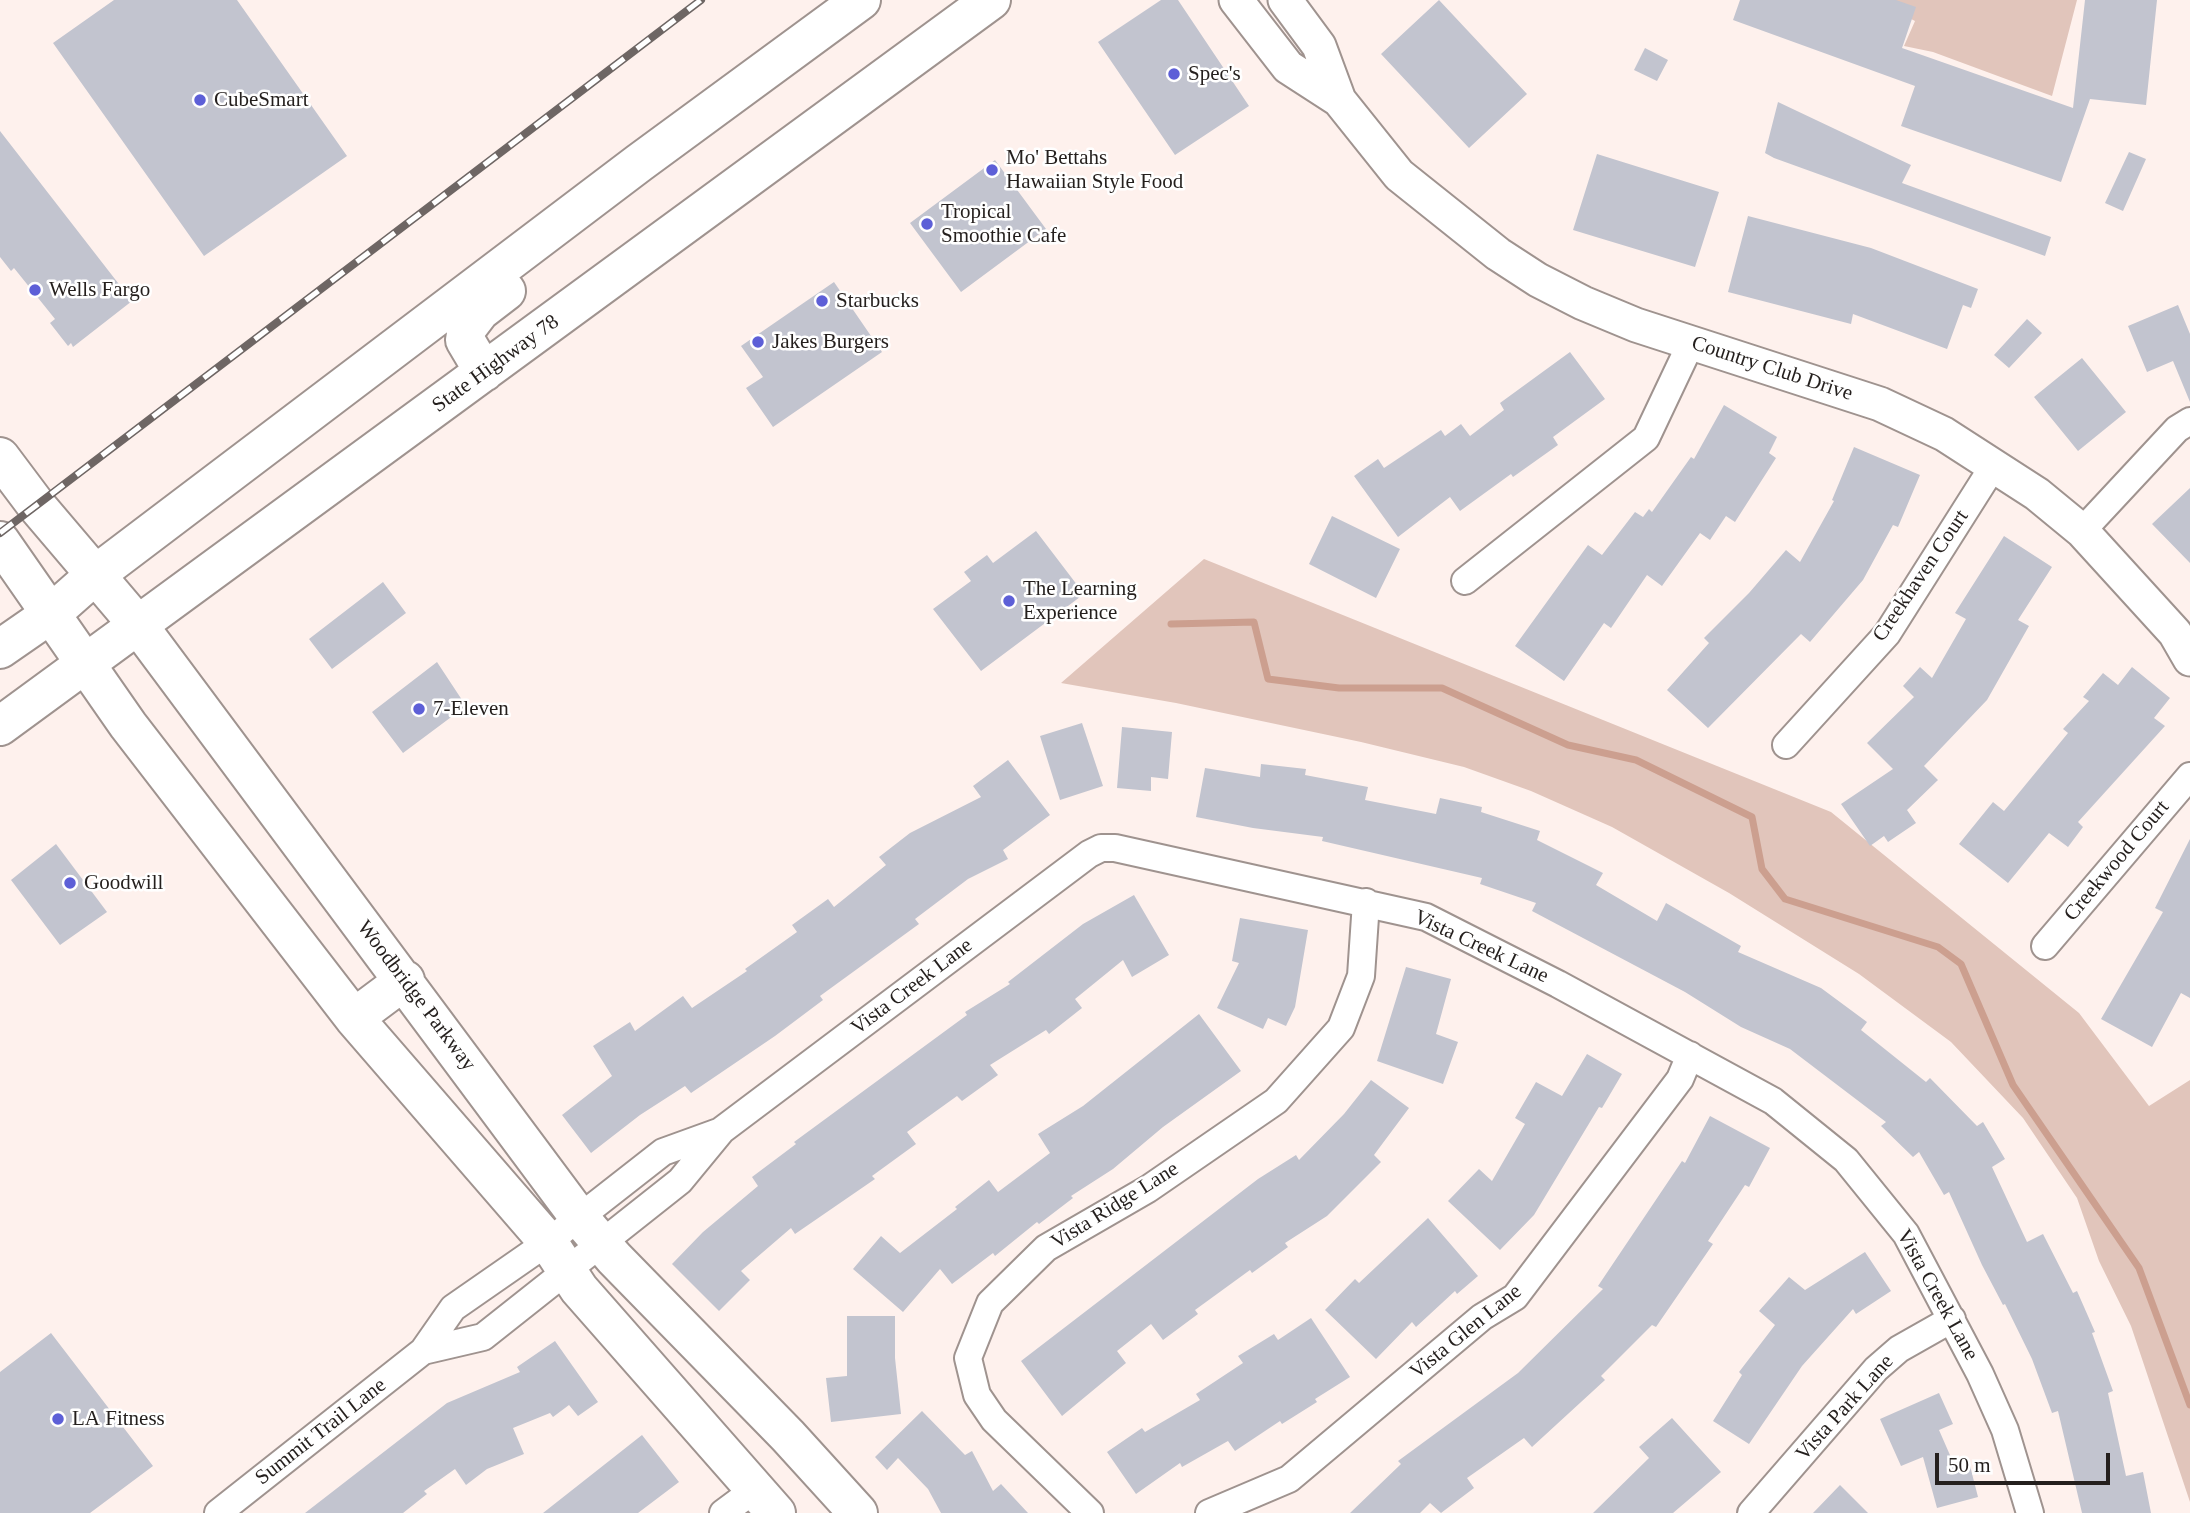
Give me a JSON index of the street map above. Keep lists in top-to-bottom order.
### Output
{
  "streets": {
    "main road": ["State Highway 78", "Woodbridge Parkway"],
    "street": [
      "Country Club Drive",
      "Creekhaven Court",
      "Creekwood Court",
      "Vista Creek Lane",
      "Vista Ridge Lane",
      "Vista Glen Lane",
      "Vista Park Lane",
      "Summit Trail Lane"
    ]
  },
  "crossings": [
    ["State Highway 78", "Woodbridge Parkway"],
    ["Country Club Drive", "Creekhaven Court"],
    ["Vista Creek Lane", "Woodbridge Parkway"],
    ["Vista Creek Lane", "Vista Ridge Lane"],
    ["Vista Creek Lane", "Vista Glen Lane"],
    ["Vista Creek Lane", "Vista Park Lane"],
    ["Vista Creek Lane", "Summit Trail Lane"],
    ["Woodbridge Parkway", "Summit Trail Lane"]
  ],
  "places": [
    "Spec's",
    "CubeSmart",
    "Mo' Bettahs Hawaiian Style Food",
    "Tropical Smoothie Cafe",
    "Wells Fargo",
    "Starbucks",
    "Jakes Burgers",
    "The Learning Experience",
    "7-Eleven",
    "Goodwill",
    "LA Fitness"
  ],
  "scale_bar": "50 m"
}
